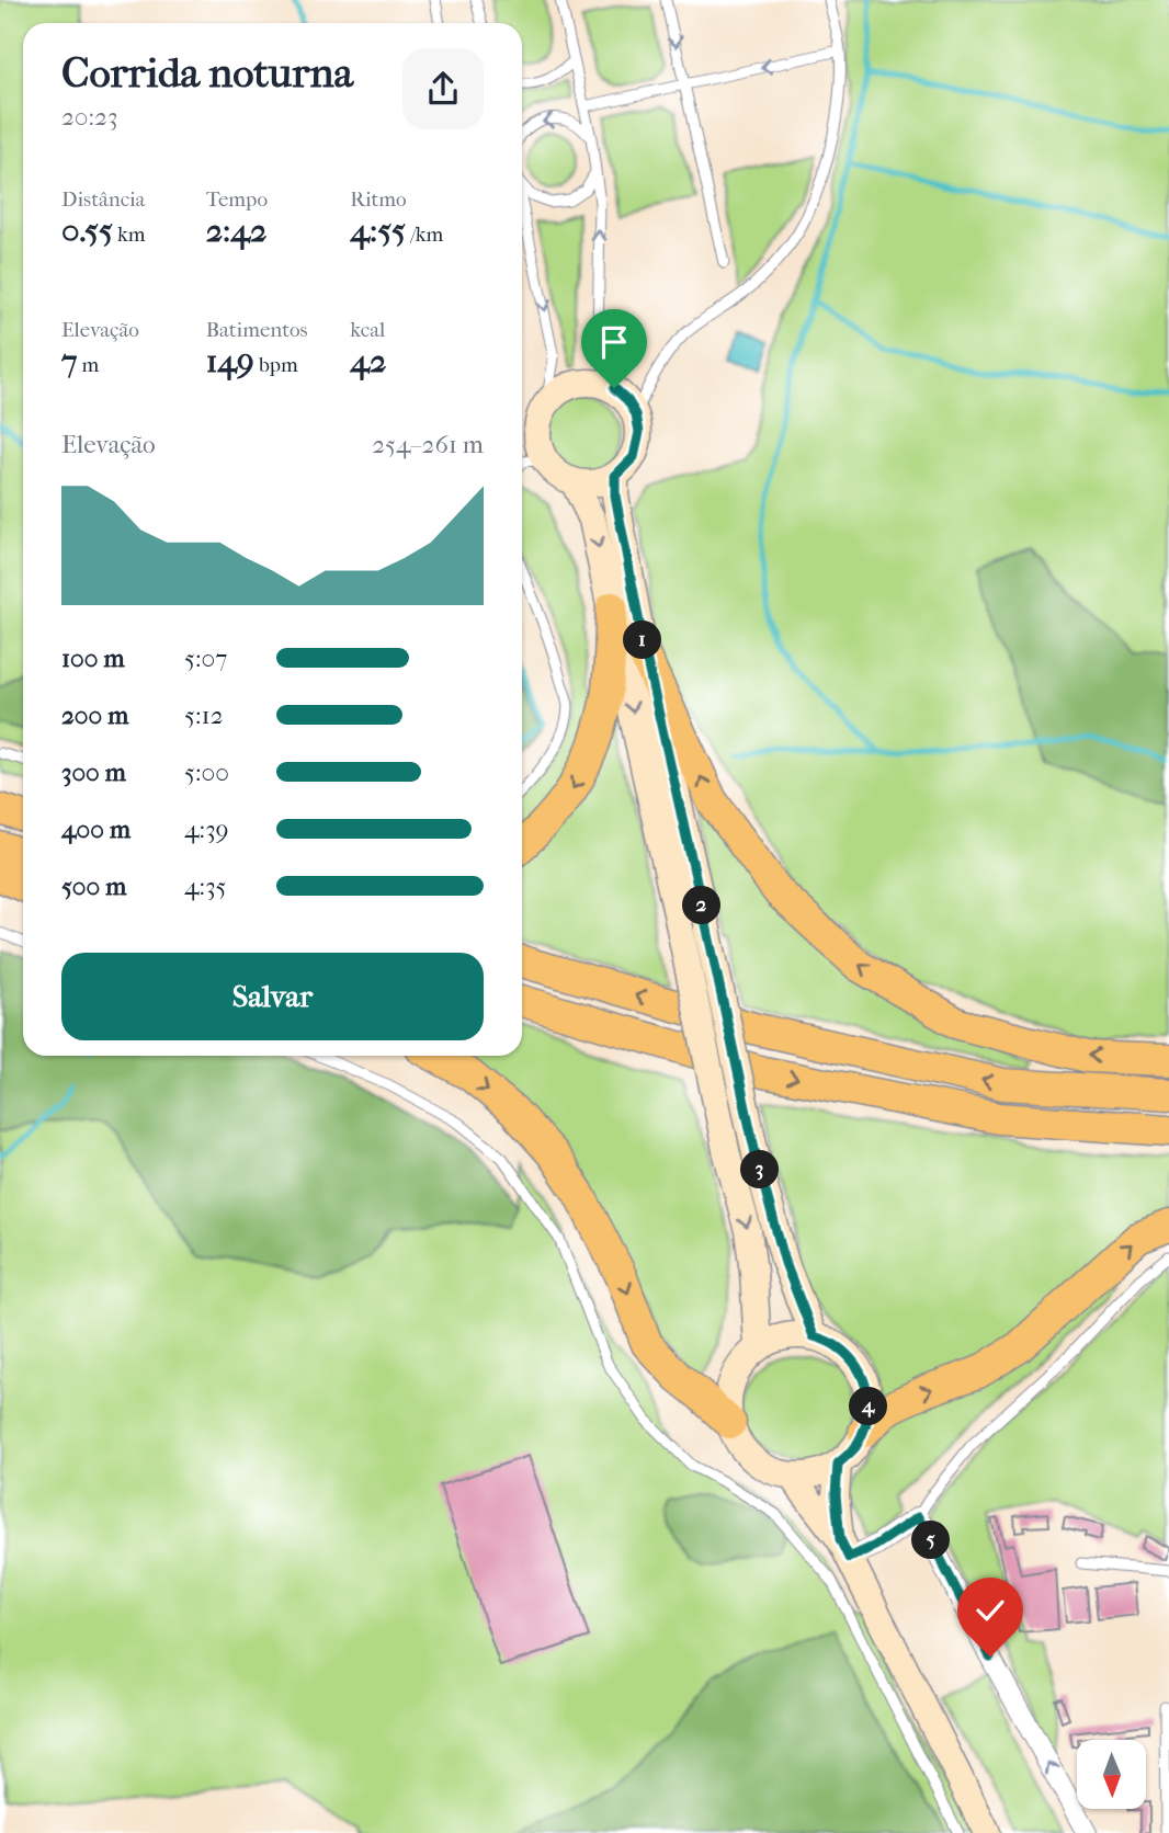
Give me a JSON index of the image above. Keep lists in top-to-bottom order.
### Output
{
  "north": "bottom",
  "page": {
    "heading": ["Corrida noturna", "20:23"],
    "stats": [
      ["Distância", "0.55 km"],
      ["Tempo", "2:42"],
      ["Ritmo", "4:55 /km"],
      ["Elevação", "7 m"],
      ["Batimentos", "149 bpm"],
      ["kcal", "42"]
    ],
    "chart": ["Elevação", "254–261 m"],
    "pins": [
      "1",
      "2",
      "3",
      "4",
      "5"
    ],
    "list": [
      {
        "name": "100 m",
        "note": "5:07"
      },
      {
        "name": "200 m",
        "note": "5:12"
      },
      {
        "name": "300 m",
        "note": "5:00"
      },
      {
        "name": "400 m",
        "note": "4:39"
      },
      {
        "name": "500 m",
        "note": "4:35"
      }
    ],
    "buttons": "Salvar"
  }
}
